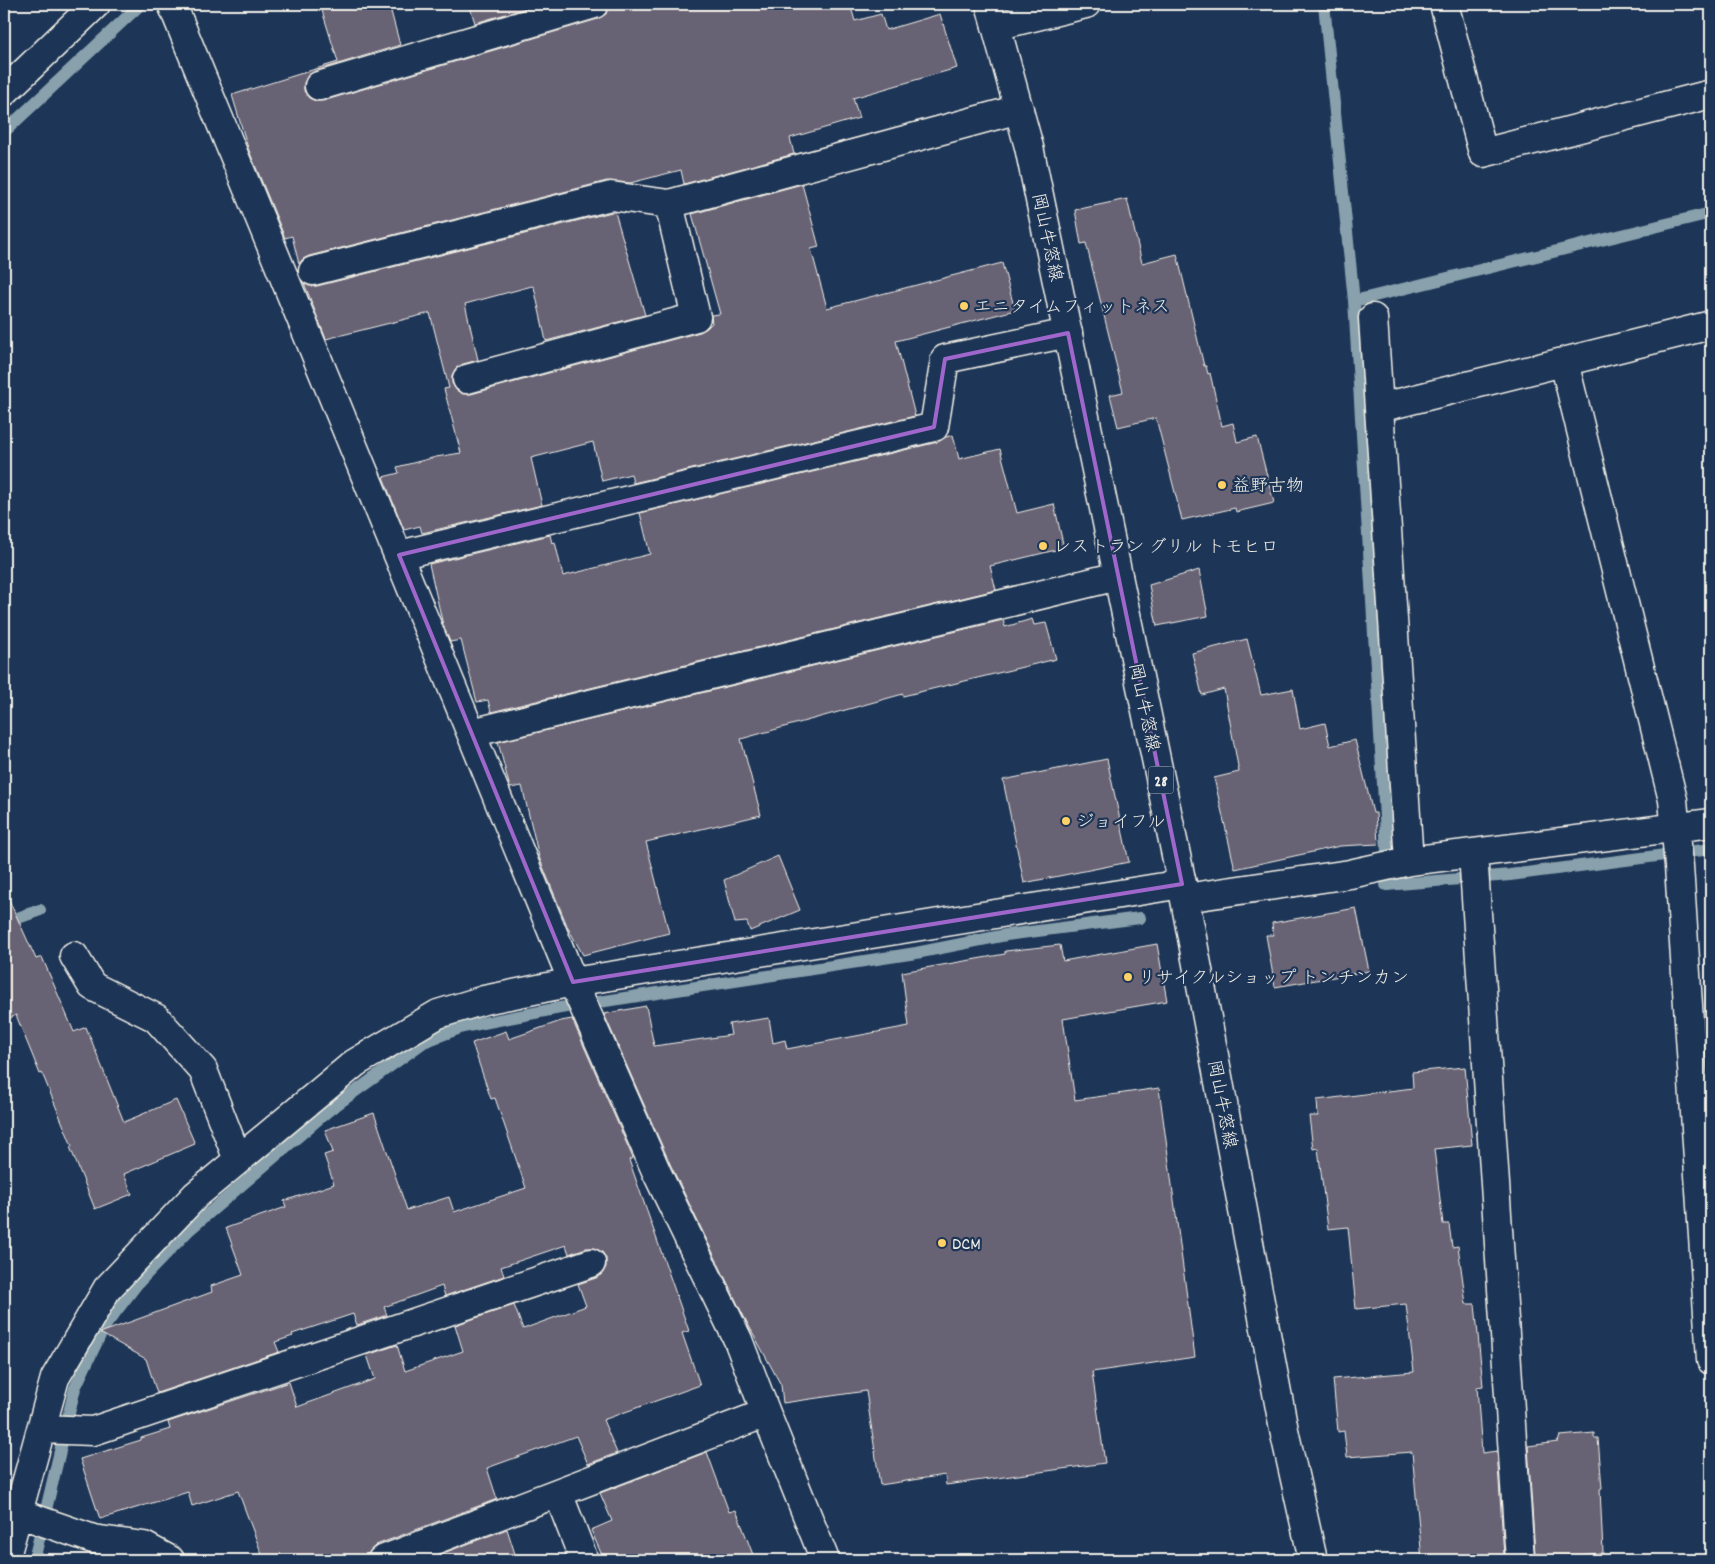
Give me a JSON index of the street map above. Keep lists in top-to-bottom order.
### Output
{
  "streets": {
    "street": ["岡山牛窓線", "28"]
  },
  "places": [
    "エニタイムフィットネス",
    "益野古物",
    "レストラン グリル トモヒロ",
    "ジョイフル",
    "リサイクルショップ トンチンカン",
    "DCM"
  ]
}
